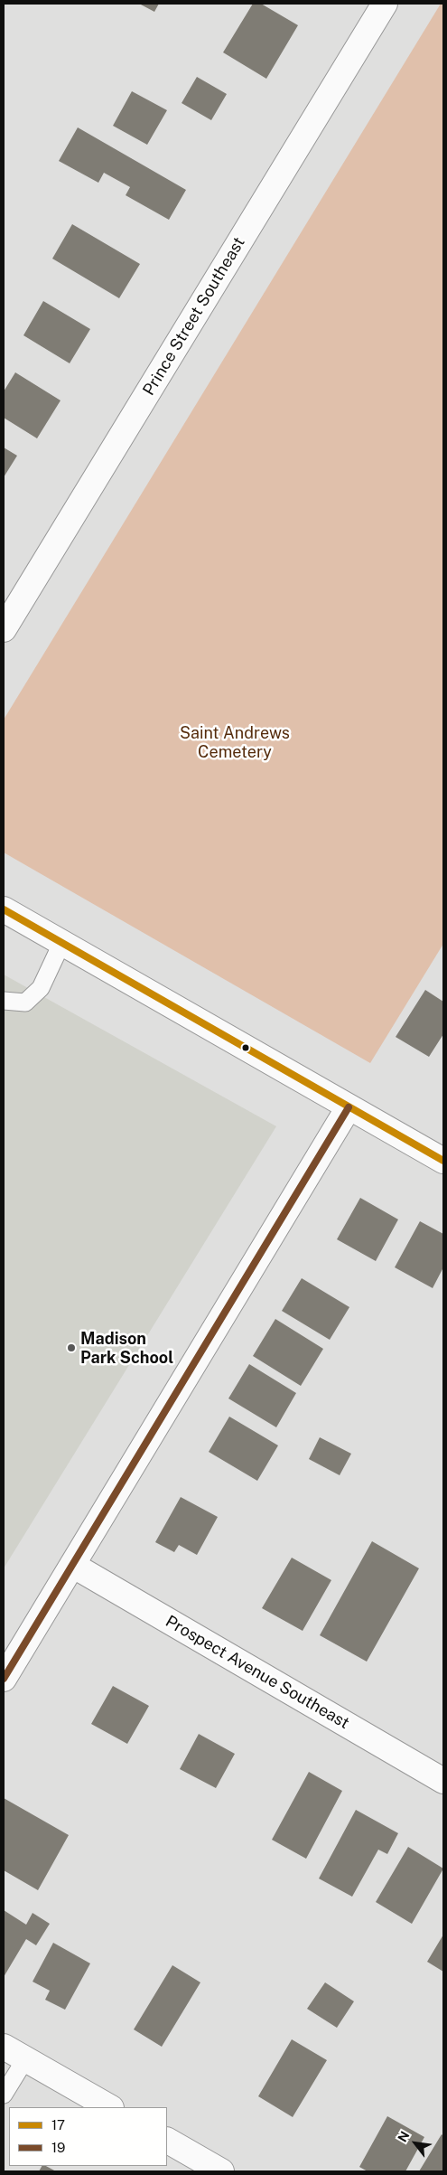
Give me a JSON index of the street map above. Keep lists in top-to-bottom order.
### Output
{
  "streets": {
    "street": ["Prince Street Southeast", "Prospect Avenue Southeast"]
  },
  "parks": ["Saint Andrews Cemetery"],
  "places": ["Madison Park School"],
  "lines": ["transit line 17", "transit line 19"],
  "legend": ["17", "19"],
  "north": "top left"
}
